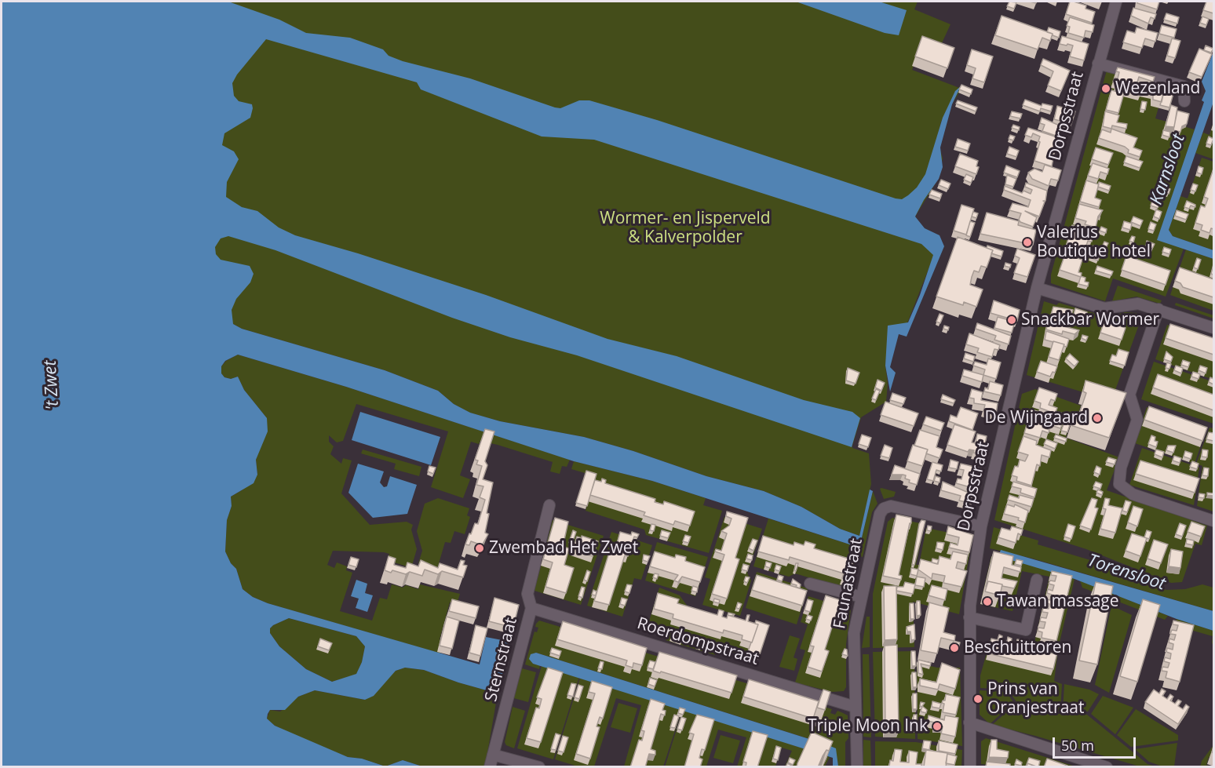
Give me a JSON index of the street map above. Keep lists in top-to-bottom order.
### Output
{
  "streets": {
    "street": [
      "Dorpsstraat",
      "Faunastraat",
      "Roerdompstraat",
      "Sternstraat"
    ]
  },
  "crossings": [
    ["Dorpsstraat", "Faunastraat"],
    ["Faunastraat", "Roerdompstraat"],
    ["Roerdompstraat", "Sternstraat"]
  ],
  "water": ["Karnsloot", "'t Zwet", "Torensloot"],
  "parks": ["Wormer- en Jisperveld & Kalverpolder"],
  "places": [
    "Wezenland",
    "Valerius Boutique hotel",
    "Snackbar Wormer",
    "De Wijngaard",
    "Zwembad Het Zwet",
    "Tawan massage",
    "Beschuittoren",
    "Prins van Oranjestraat",
    "Triple Moon Ink"
  ],
  "scale_bar": "50 m"
}
